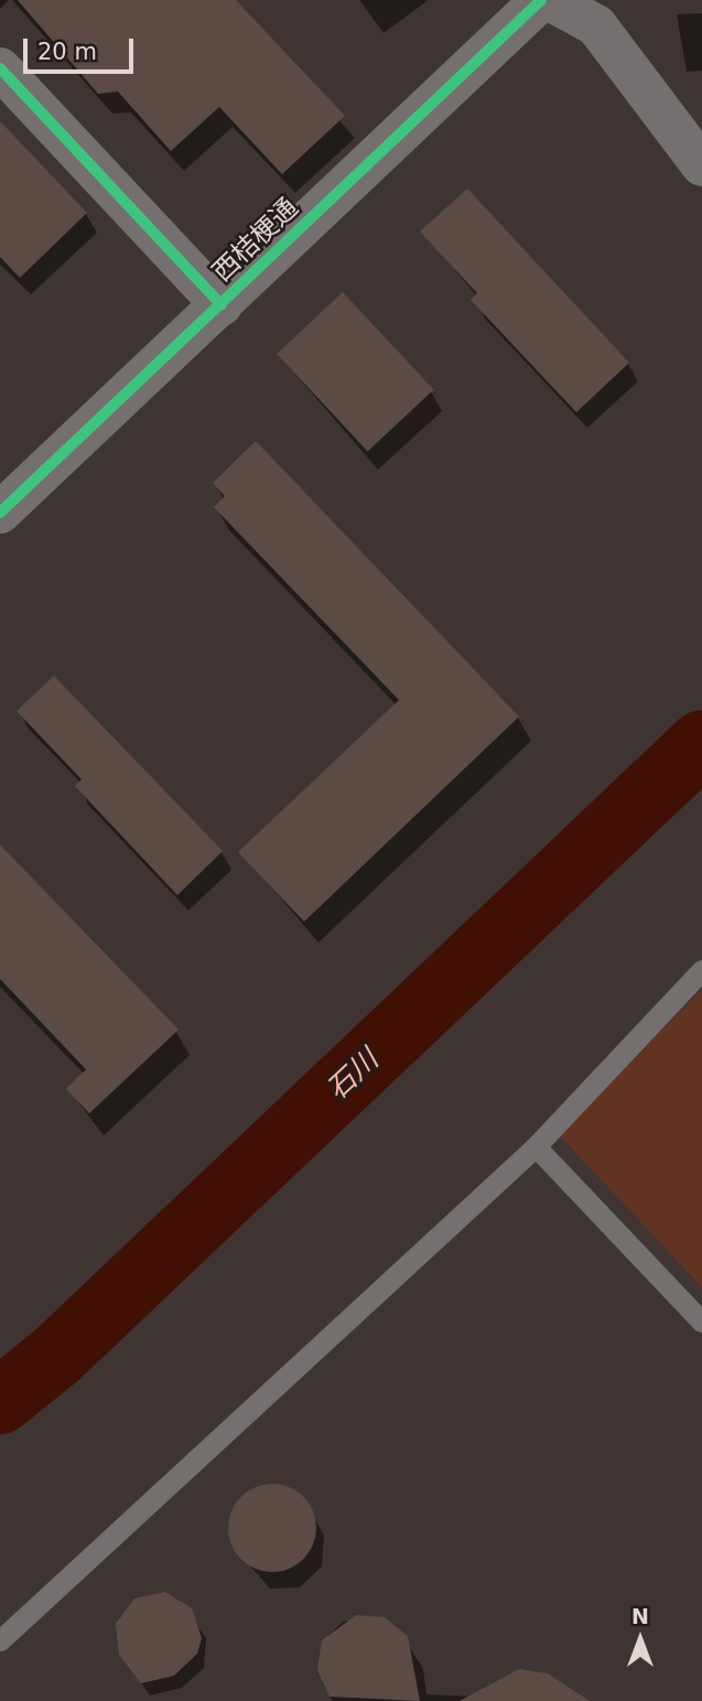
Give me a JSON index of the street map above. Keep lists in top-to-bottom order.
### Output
{
  "streets": {
    "street": ["西桔梗通"]
  },
  "water": ["石川"],
  "scale_bar": "20 m",
  "north": "top"
}
